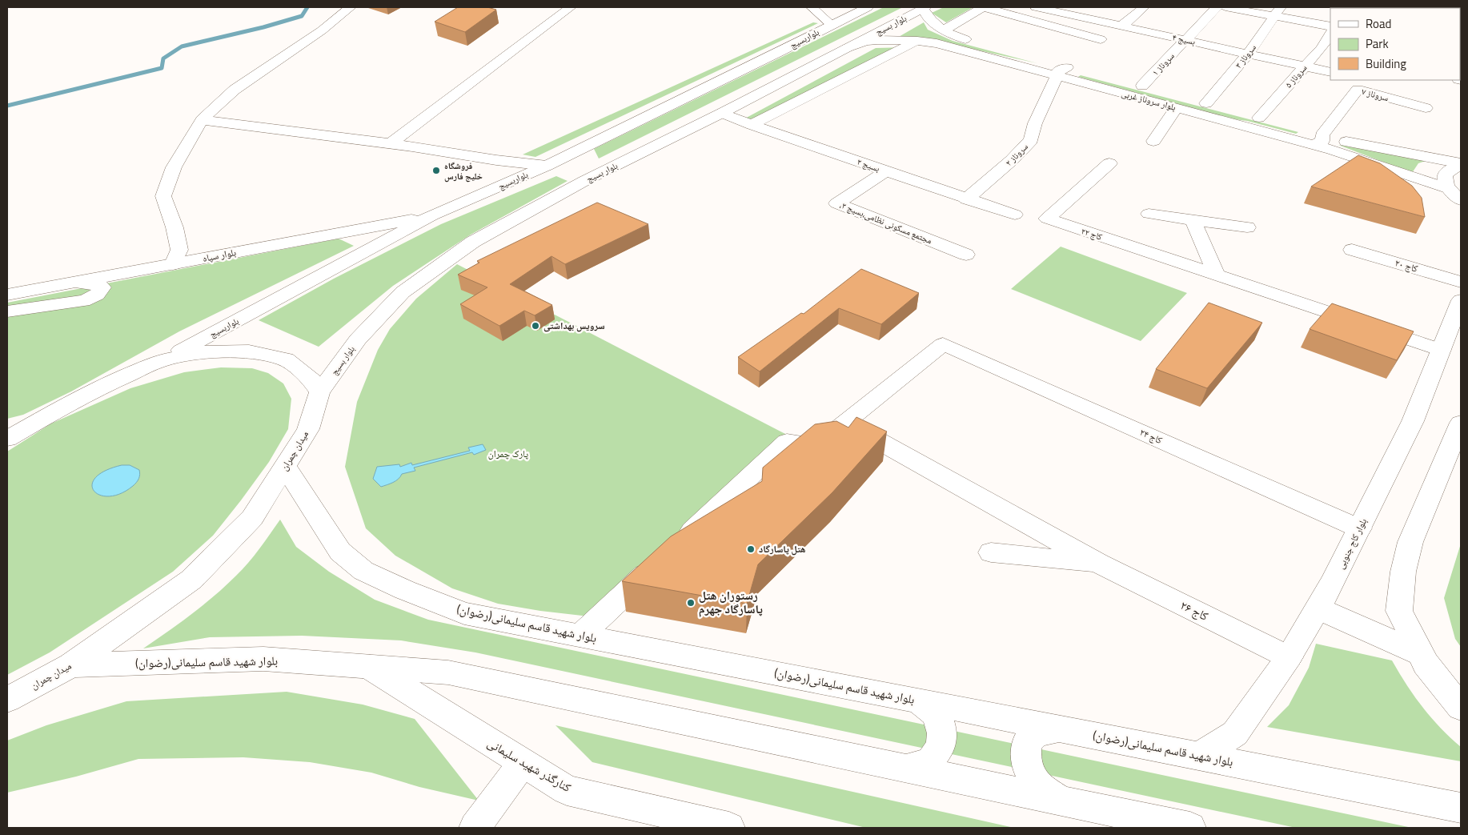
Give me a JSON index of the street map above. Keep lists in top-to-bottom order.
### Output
{
  "streets": {
    "street": [
      "بلوار بسیج",
      "بلواربسیج",
      "بسیج ۴",
      "سروناز ۳",
      "سروناز ۱",
      "سروناز ۵",
      "سروناز ۷",
      "بلوار سروناز غربی",
      "سروناز ۲",
      "بسیج ۲",
      "،مجتمع مسکونی نظامی،بسیج ۲",
      "کاج ۲۲",
      "بلوار سپاه",
      "کاج ۲۰",
      "کاج ۲۴",
      "میدان چمران",
      "بلوار کاج جنوبی",
      "کاج ۲۶",
      "بلوار شهید قاسم سلیمانی(رضوان)",
      "کنارگذر شهید سلیمانی"
    ]
  },
  "crossings": [
    ["بلوار بسیج", "بلوار سروناز غربی"],
    ["بلوار بسیج", "بسیج ۲"],
    ["بلوار بسیج", "میدان چمران"],
    ["بلواربسیج", "بلوار سپاه"],
    ["بسیج ۴", "سروناز ۳"],
    ["بسیج ۴", "سروناز ۱"],
    ["بسیج ۴", "سروناز ۵"],
    ["سروناز ۳", "بلوار سروناز غربی"],
    ["سروناز ۱", "بلوار سروناز غربی"],
    ["سروناز ۵", "بلوار سروناز غربی"],
    ["سروناز ۷", "بلوار سروناز غربی"],
    ["بلوار سروناز غربی", "سروناز ۲"],
    ["سروناز ۲", "بسیج ۲"],
    ["بسیج ۲", "،مجتمع مسکونی نظامی،بسیج ۲"],
    ["کاج ۲۲", "بلوار کاج جنوبی"],
    ["کاج ۲۴", "بلوار کاج جنوبی"],
    ["کاج ۲۴", "کاج ۲۶"],
    ["میدان چمران", "بلوار شهید قاسم سلیمانی(رضوان)"],
    ["بلوار کاج جنوبی", "کاج ۲۶"],
    ["بلوار کاج جنوبی", "بلوار شهید قاسم سلیمانی(رضوان)"],
    ["بلوار شهید قاسم سلیمانی(رضوان)", "کنارگذر شهید سلیمانی"]
  ],
  "parks": ["پارک چمران"],
  "places": [
    "فروشگاه خلیج فارس",
    "سرویس بهداشتی",
    "هتل پاسارگاد",
    "رستوران هتل پاسارگاد جهرم"
  ],
  "legend": ["Road", "Park", "Building"]
}
